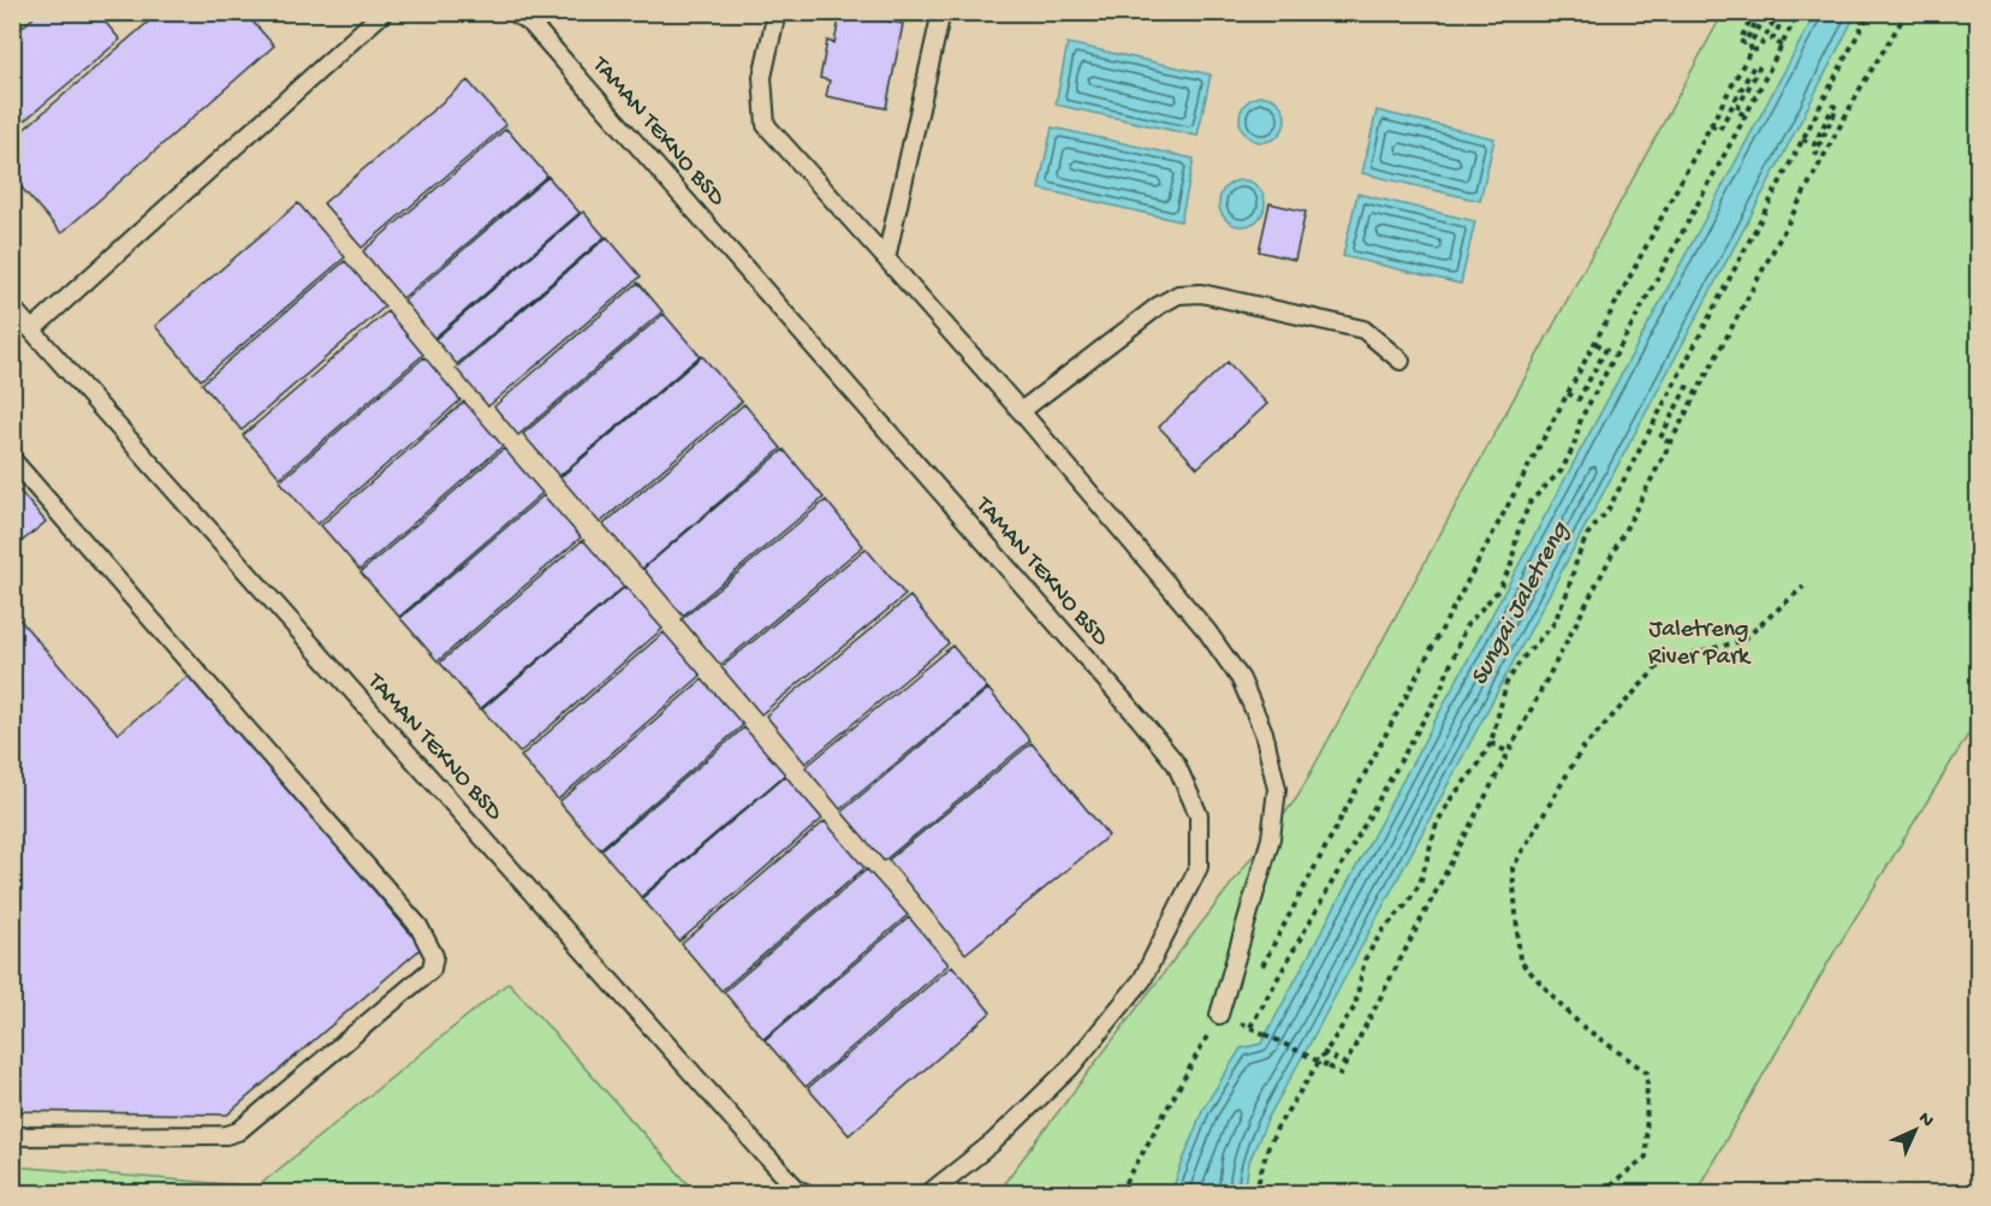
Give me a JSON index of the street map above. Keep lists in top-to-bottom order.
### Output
{
  "streets": {
    "lane": ["TAMAN TEKNO BSD"]
  },
  "water": ["Sungai Jaletreng"],
  "parks": ["Jaletreng River Park"],
  "north": "top right"
}
